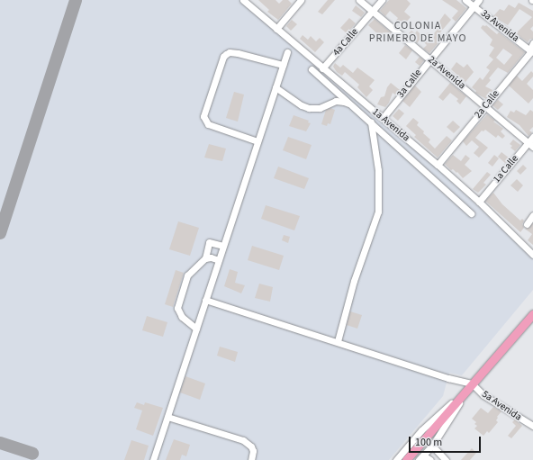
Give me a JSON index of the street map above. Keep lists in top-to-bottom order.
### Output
{
  "streets": {
    "street": [
      "3a Avenida",
      "4a Calle",
      "2a Avenida",
      "3a Calle",
      "2a Calle",
      "1a Avenida",
      "1a Calle",
      "5a Avenida"
    ]
  },
  "crossings": [
    ["3a Avenida", "3a Calle"],
    ["3a Avenida", "2a Calle"],
    ["4a Calle", "2a Avenida"],
    ["4a Calle", "1a Avenida"],
    ["2a Avenida", "3a Calle"],
    ["2a Avenida", "2a Calle"],
    ["2a Avenida", "1a Calle"],
    ["3a Calle", "1a Avenida"],
    ["2a Calle", "1a Avenida"],
    ["1a Avenida", "1a Calle"]
  ],
  "districts": ["COLONIA PRIMERO DE MAYO"],
  "scale_bar": "100 m"
}
